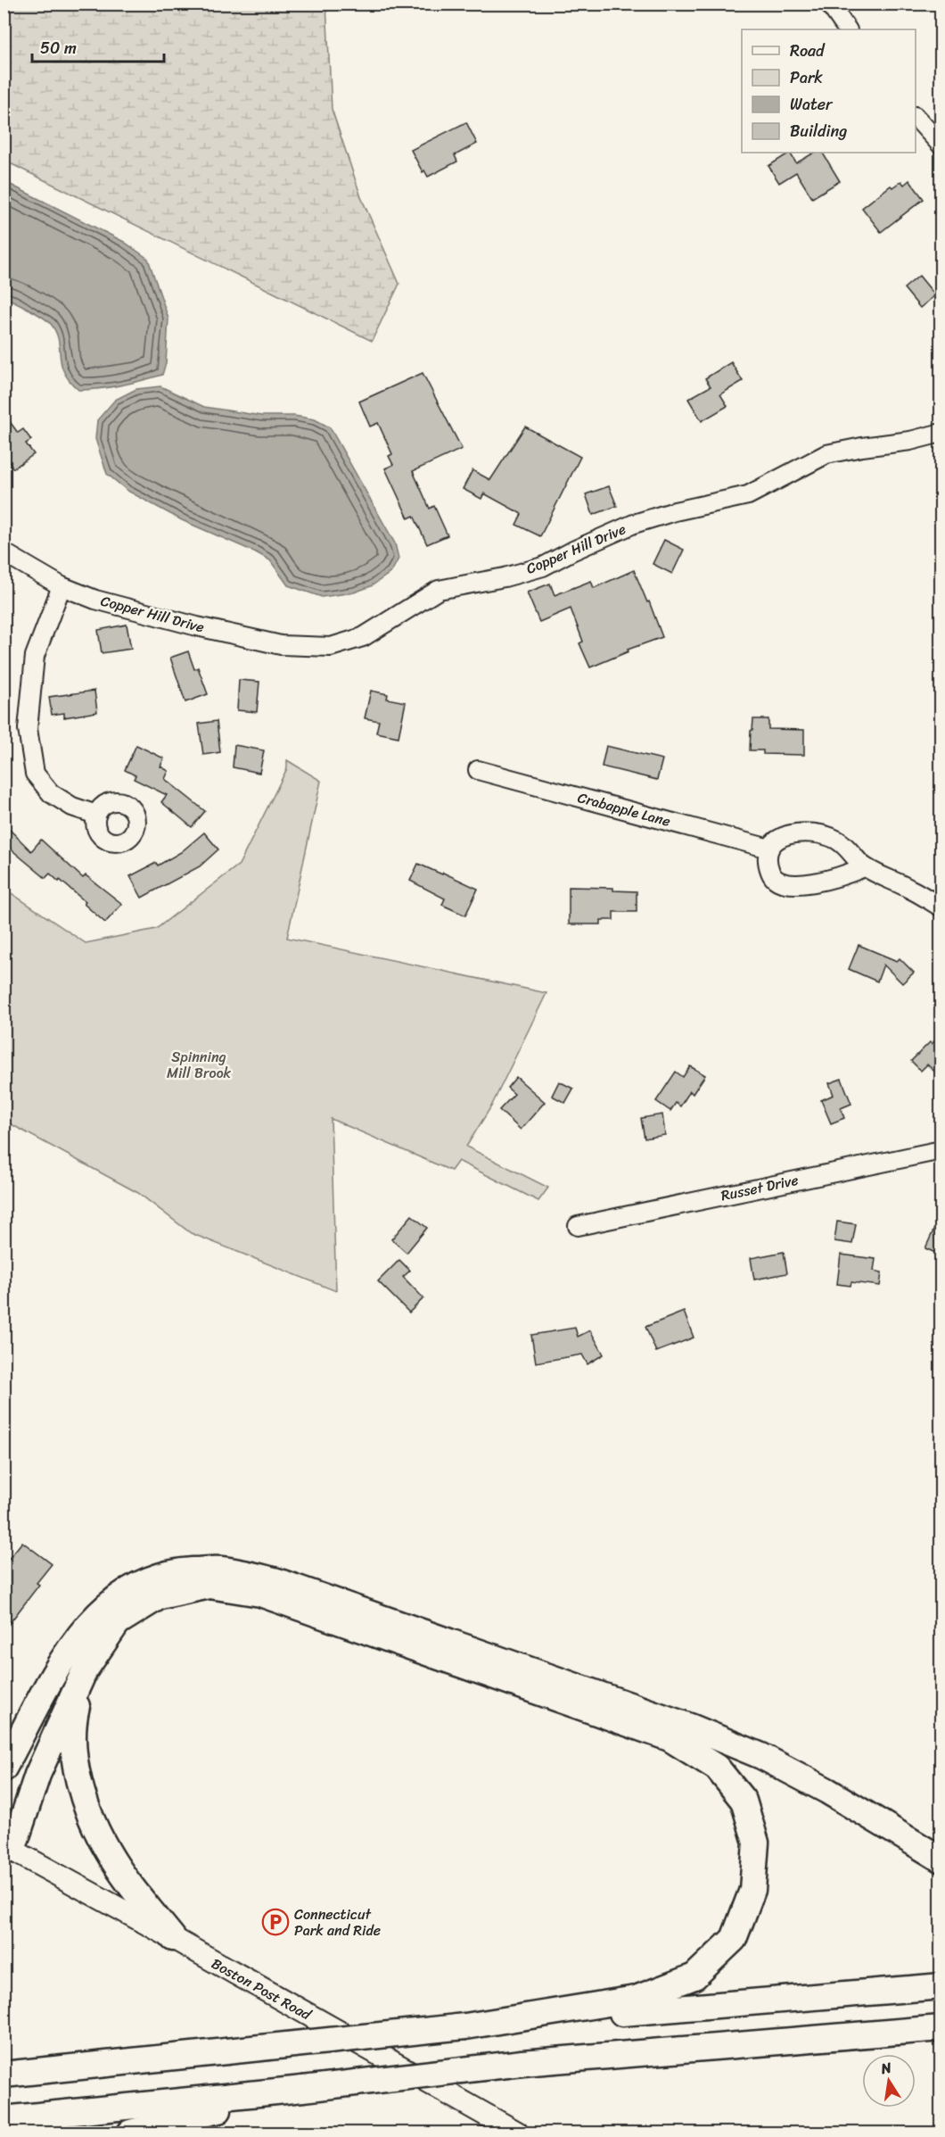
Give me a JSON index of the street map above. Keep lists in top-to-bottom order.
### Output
{
  "streets": {
    "main road": ["Boston Post Road"],
    "street": ["Copper Hill Drive", "Crabapple Lane", "Russet Drive"]
  },
  "parks": ["Spinning Mill Brook"],
  "places": {
    "parking": ["Connecticut Park and Ride"]
  },
  "legend": [
    "Road",
    "Park",
    "Water",
    "Building"
  ],
  "scale_bar": "50 m",
  "north": "top"
}
